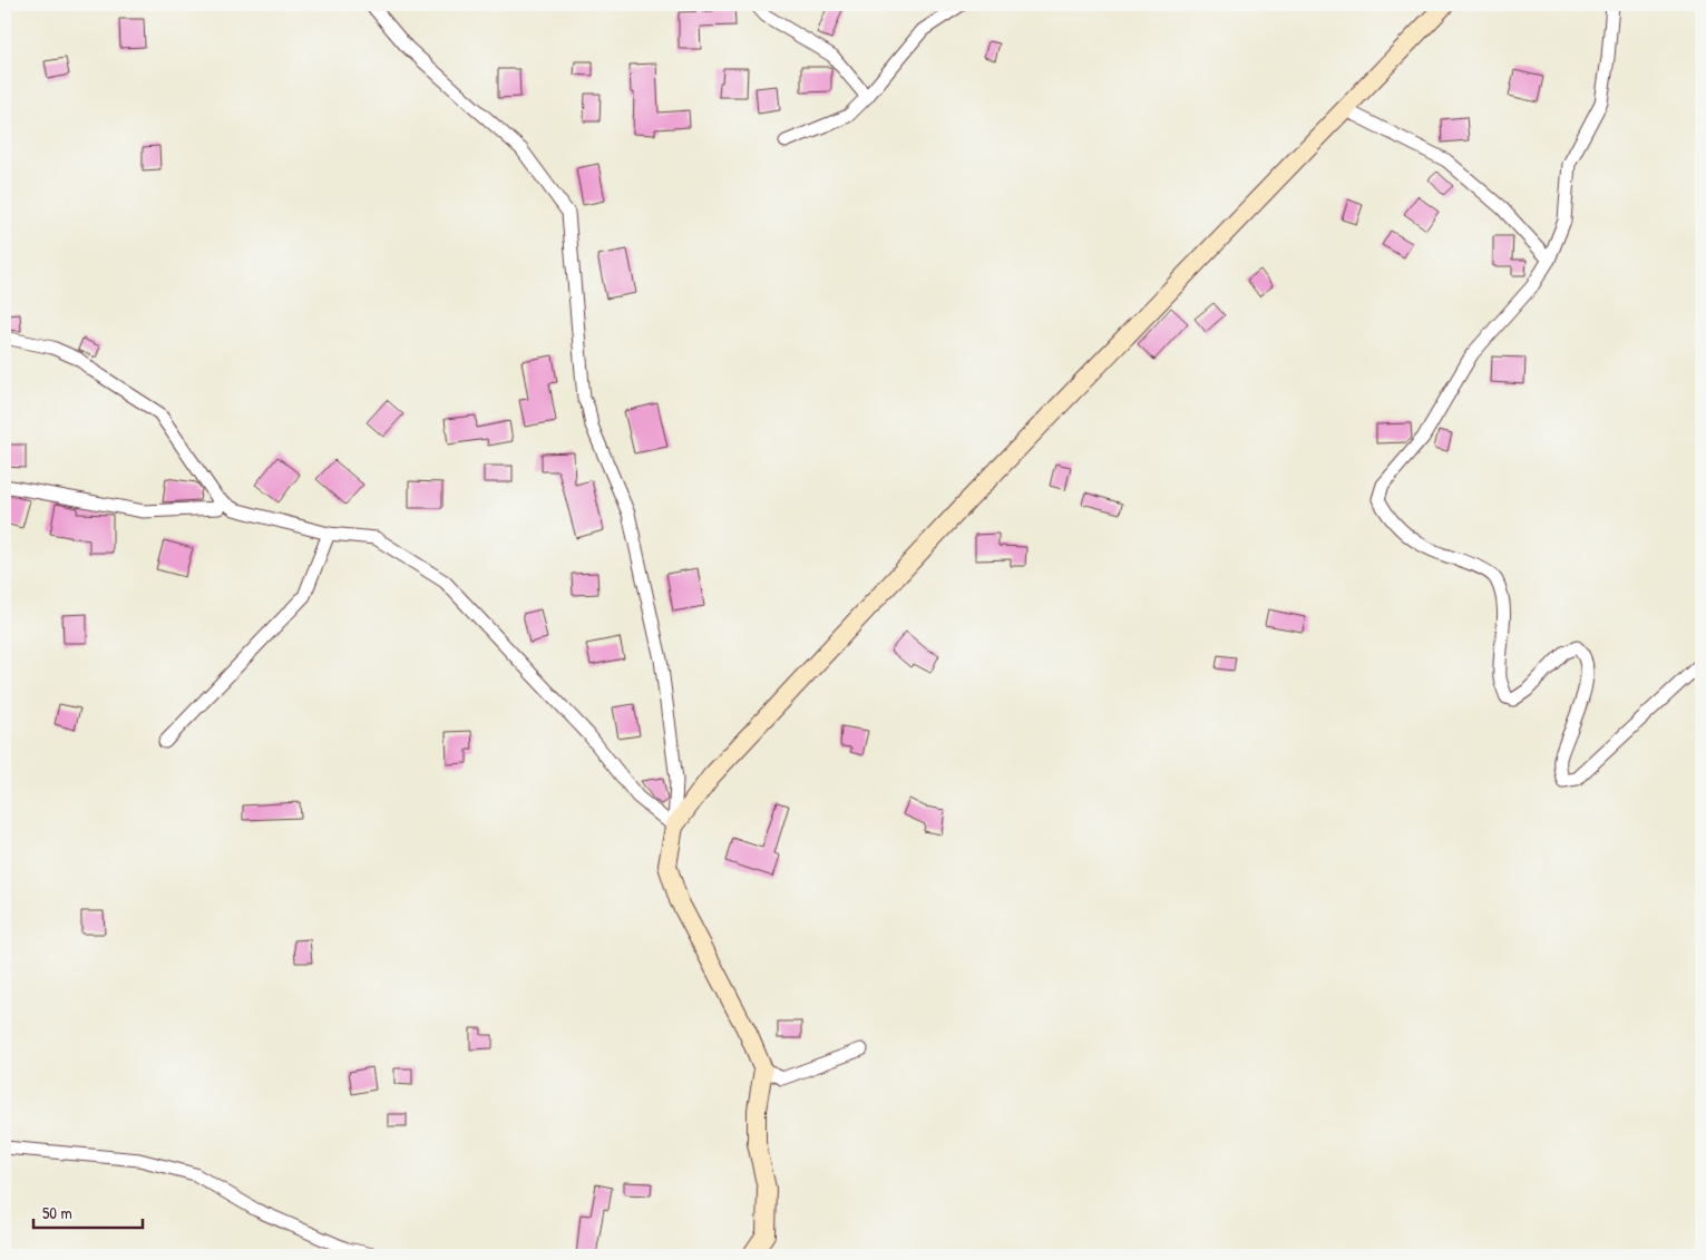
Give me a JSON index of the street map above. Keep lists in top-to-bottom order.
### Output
{
  "scale_bar": "50 m"
}
